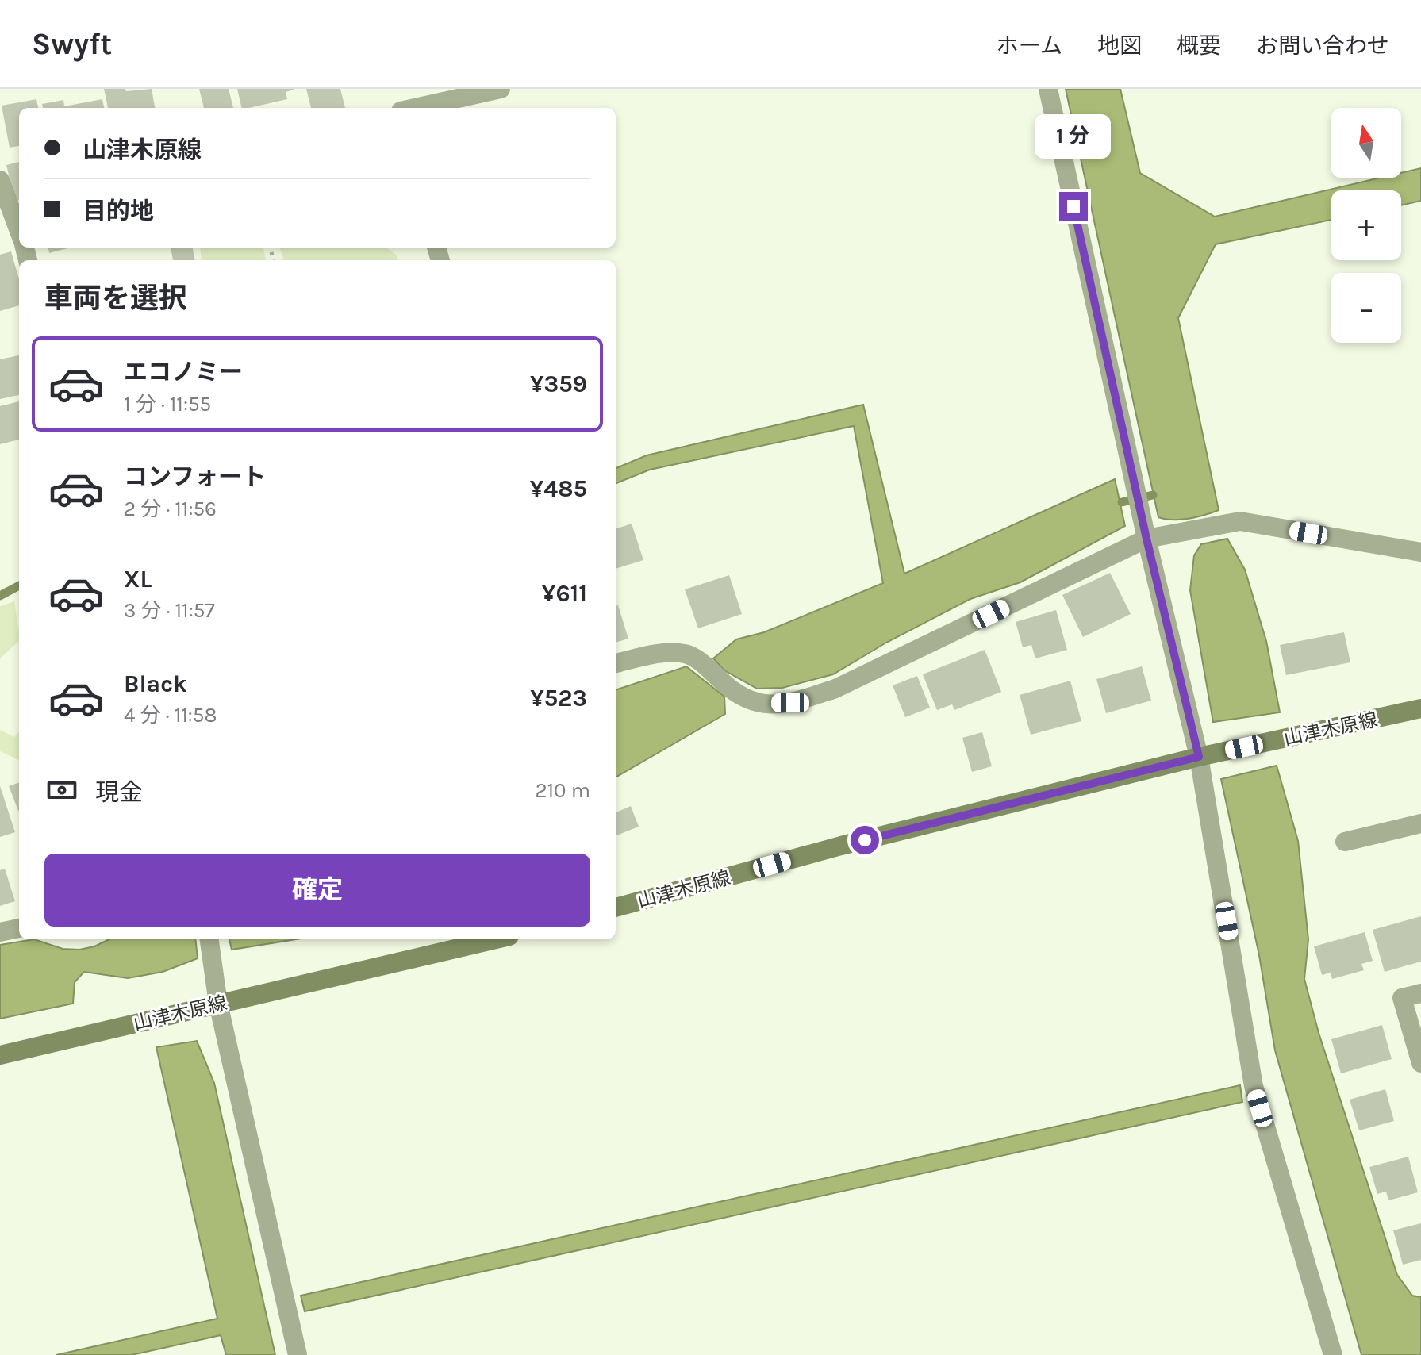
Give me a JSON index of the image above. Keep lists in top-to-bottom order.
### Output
{
  "streets": {
    "street": ["山津木原線"]
  },
  "north": "top",
  "page": {
    "header": "Swyft",
    "nav": [
      "ホーム",
      "地図",
      "概要",
      "お問い合わせ"
    ],
    "map_buttons": ["+", "−"],
    "banner": ["山津木原線", "目的地"],
    "bubble": "1 分",
    "heading": "車両を選択",
    "list": [
      {
        "name": "エコノミー",
        "note": "1 分 · 11:55",
        "value": "¥359"
      },
      {
        "name": "コンフォート",
        "note": "2 分 · 11:56",
        "value": "¥485"
      },
      {
        "name": "XL",
        "note": "3 分 · 11:57",
        "value": "¥611"
      },
      {
        "name": "Black",
        "note": "4 分 · 11:58",
        "value": "¥523"
      }
    ],
    "pay": ["現金", "210 m"],
    "buttons": "確定"
  }
}
